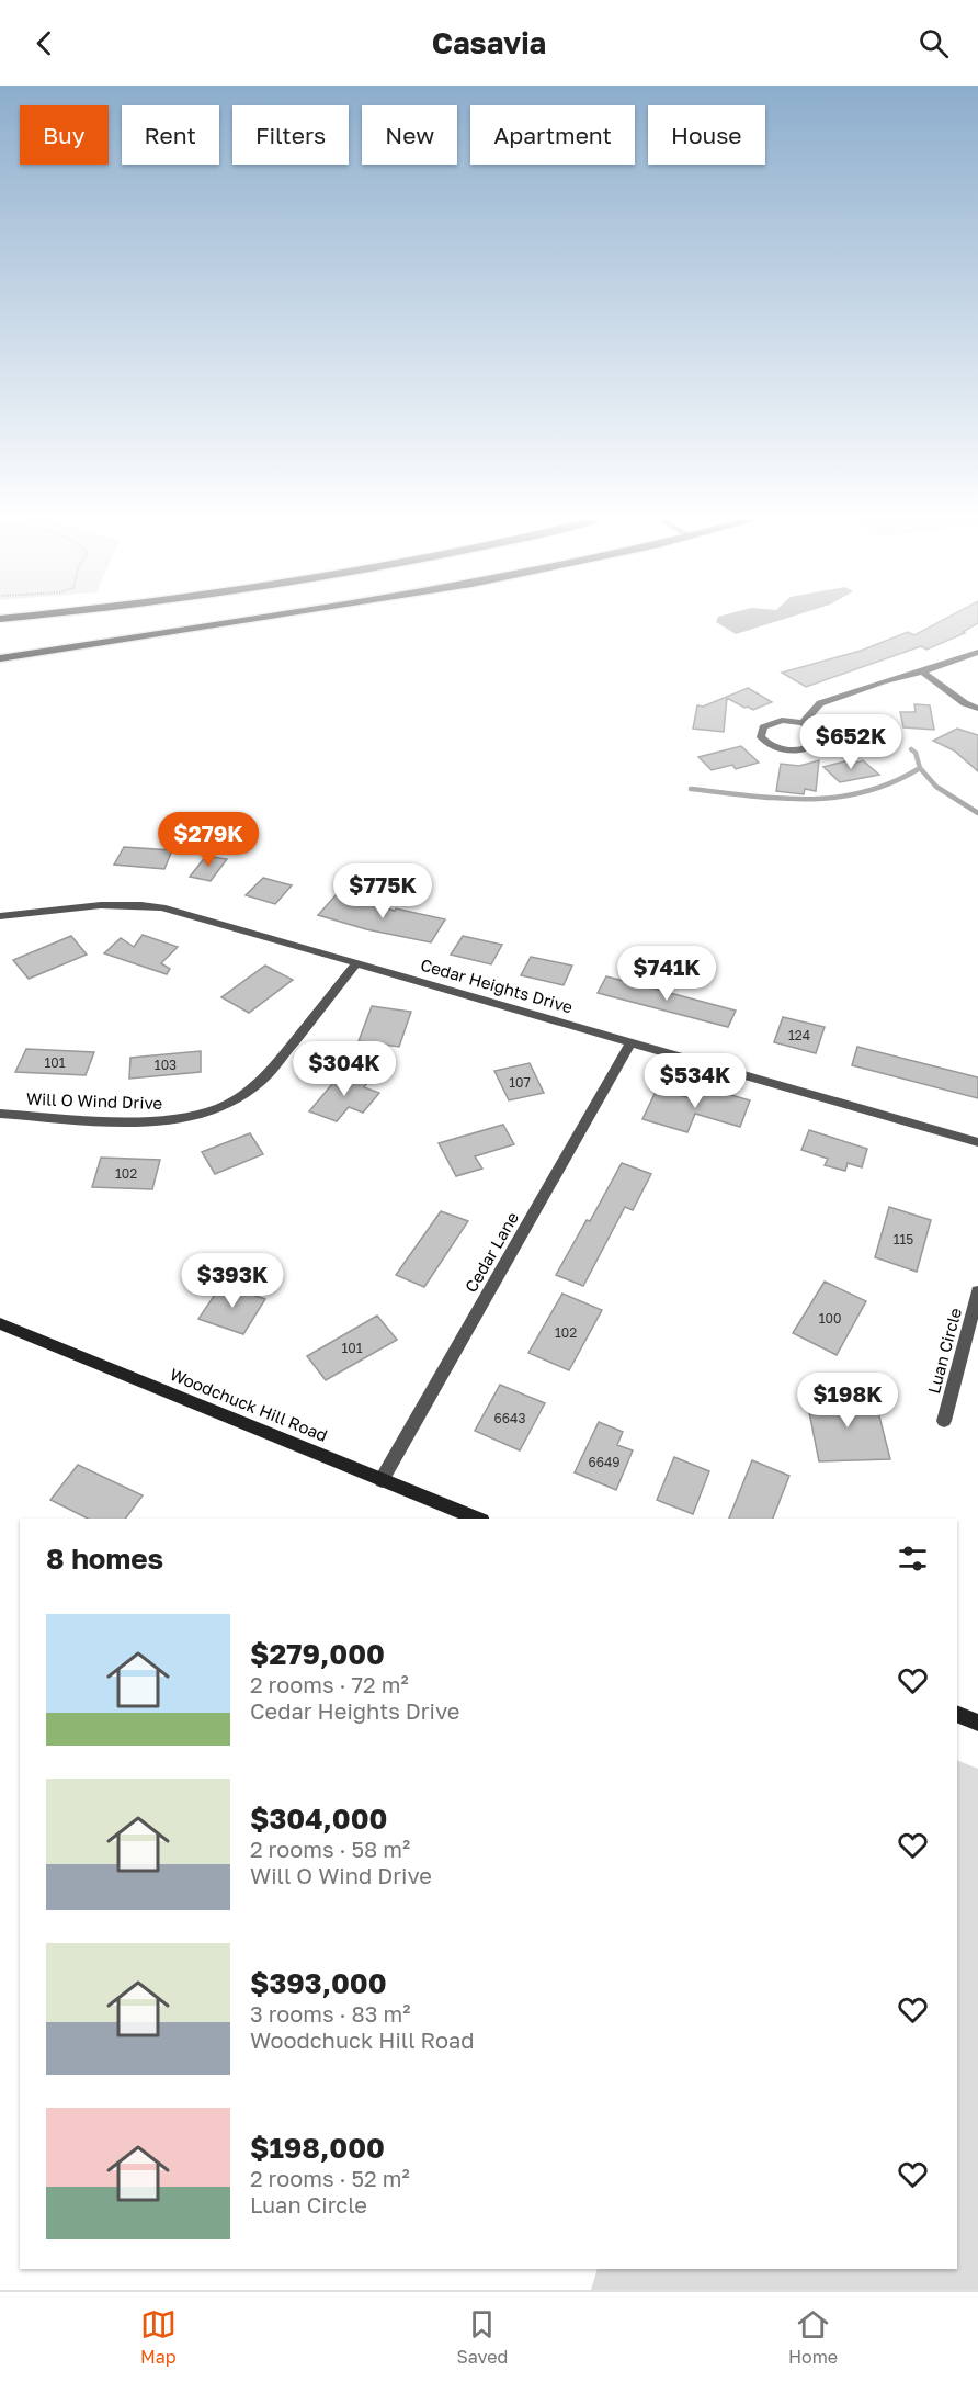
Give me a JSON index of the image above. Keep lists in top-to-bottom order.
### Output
{
  "streets": {
    "street": [
      "Cedar Heights Drive",
      "Will O Wind Drive",
      "Cedar Lane",
      "Luan Circle",
      "Woodchuck Hill Road"
    ]
  },
  "crossings": [
    ["Cedar Heights Drive", "Will O Wind Drive"],
    ["Cedar Heights Drive", "Cedar Lane"],
    ["Cedar Lane", "Woodchuck Hill Road"]
  ],
  "house_numbers": [
    "124",
    "101",
    "103",
    "107",
    "102",
    "115",
    "100",
    "102",
    "101",
    "6643",
    "6649"
  ],
  "page": {
    "header": "Casavia",
    "chip": [
      "Buy",
      "Rent",
      "Filters",
      "New",
      "Apartment",
      "House"
    ],
    "price": [
      "$652K",
      "$279K",
      "$775K",
      "$741K",
      "$304K",
      "$534K",
      "$393K",
      "$198K"
    ],
    "heading": "8 homes",
    "list": [
      {
        "name": "$279,000",
        "note": "2 rooms · 72 m² · Cedar Heights Drive"
      },
      {
        "name": "$304,000",
        "note": "2 rooms · 58 m² · Will O Wind Drive"
      },
      {
        "name": "$393,000",
        "note": "3 rooms · 83 m² · Woodchuck Hill Road"
      },
      {
        "name": "$198,000",
        "note": "2 rooms · 52 m² · Luan Circle"
      }
    ],
    "tabs": ["Map", "Saved", "Home"]
  }
}
